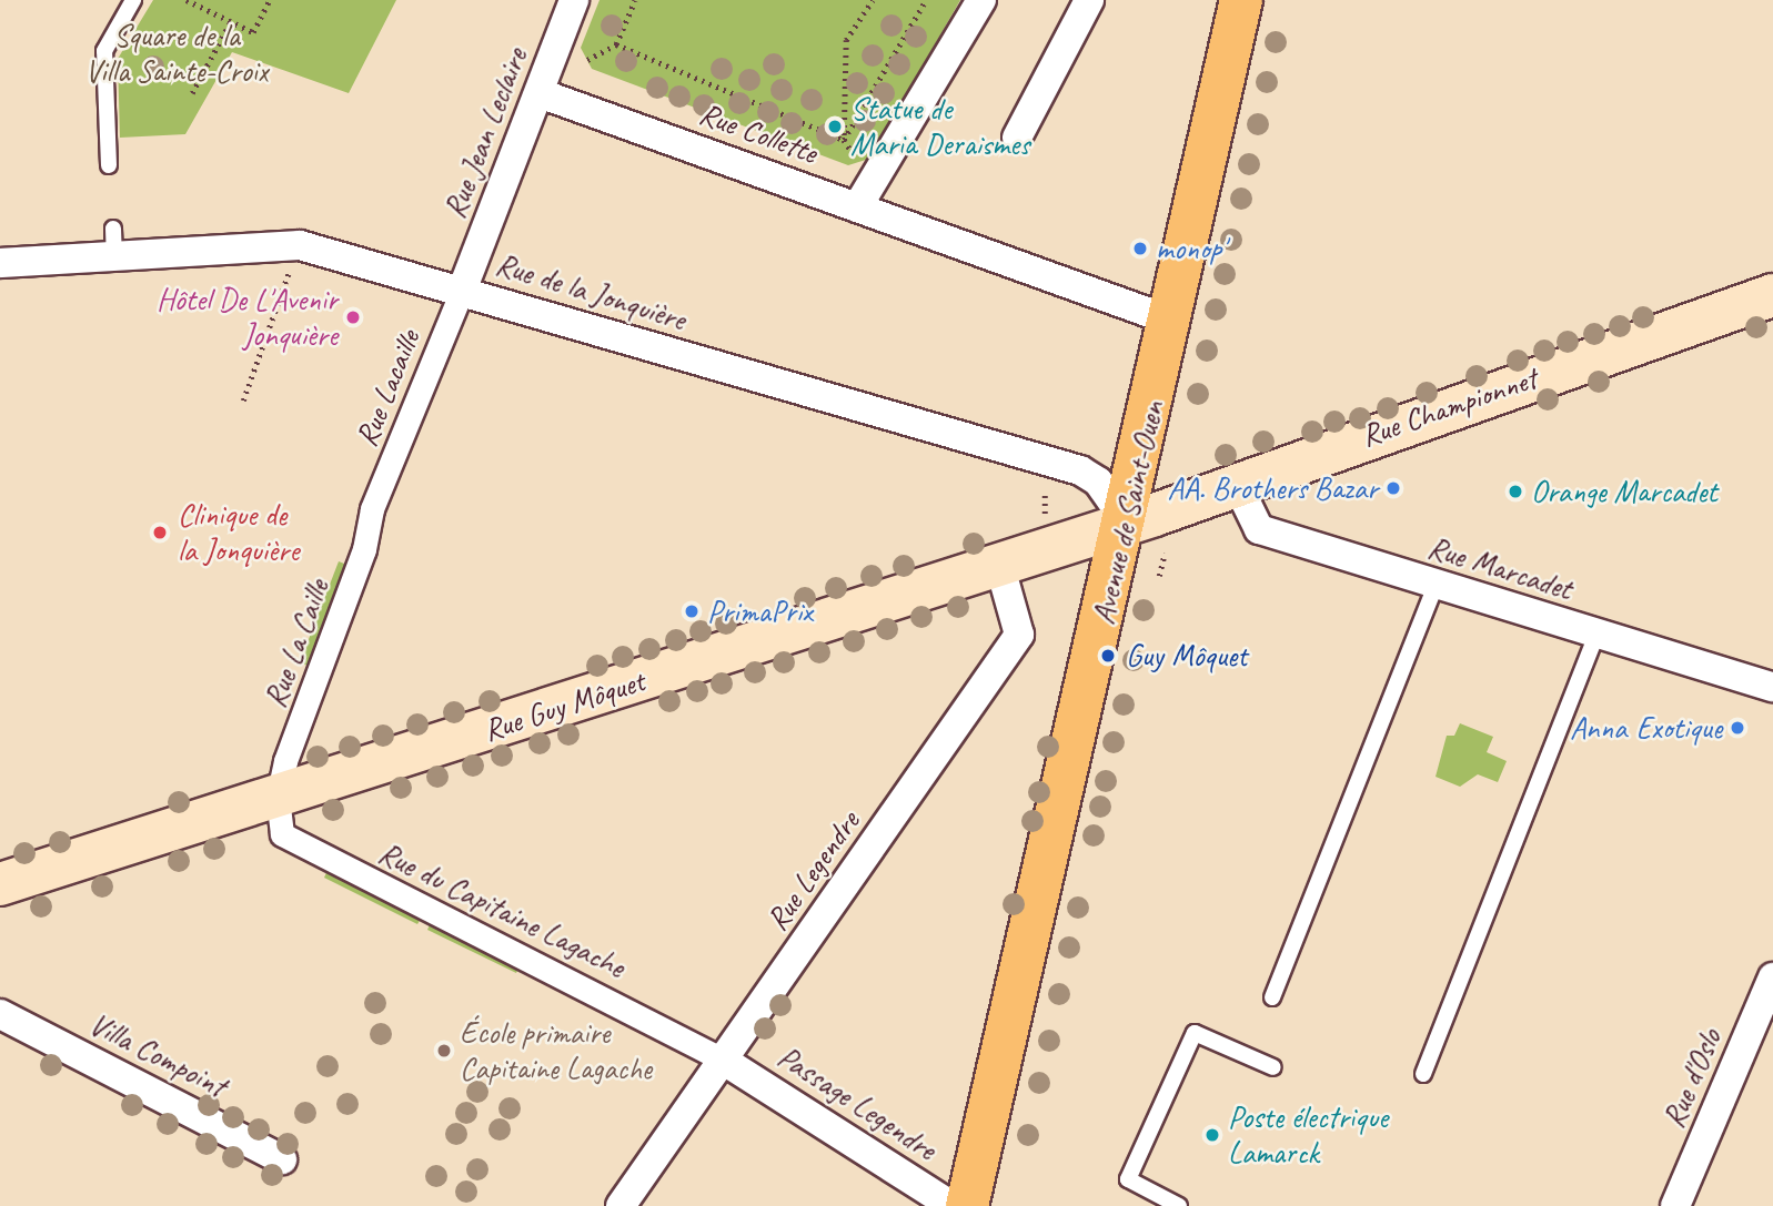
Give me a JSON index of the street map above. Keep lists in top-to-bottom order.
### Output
{
  "streets": {
    "main road": ["Rue Championnet", "Avenue de Saint-Ouen", "Rue Guy Môquet"],
    "street": [
      "Rue Jean Leclaire",
      "Rue Collette",
      "Rue de la Jonquière",
      "Rue Lacaille",
      "Rue Marcadet",
      "Rue La Caille",
      "Rue Legendre",
      "Rue du Capitaine Lagache",
      "Villa Compoint",
      "Rue d'Oslo",
      "Passage Legendre"
    ]
  },
  "crossings": [
    ["Rue Jean Leclaire", "Rue Collette"],
    ["Rue Jean Leclaire", "Rue de la Jonquière"],
    ["Rue Jean Leclaire", "Rue Lacaille"],
    ["Rue Collette", "Avenue de Saint-Ouen"],
    ["Rue de la Jonquière", "Rue Lacaille"],
    ["Rue de la Jonquière", "Rue Championnet"],
    ["Rue de la Jonquière", "Avenue de Saint-Ouen"],
    ["Rue de la Jonquière", "Rue Guy Môquet"],
    ["Rue Lacaille", "Rue La Caille"],
    ["Rue Championnet", "Avenue de Saint-Ouen"],
    ["Rue Championnet", "Rue Marcadet"],
    ["Rue Championnet", "Rue Guy Môquet"],
    ["Avenue de Saint-Ouen", "Rue Guy Môquet"],
    ["Rue La Caille", "Rue Guy Môquet"],
    ["Rue La Caille", "Rue du Capitaine Lagache"],
    ["Rue Guy Môquet", "Rue Legendre"],
    ["Rue Guy Môquet", "Rue du Capitaine Lagache"],
    ["Rue Legendre", "Rue du Capitaine Lagache"],
    ["Rue Legendre", "Passage Legendre"],
    ["Rue du Capitaine Lagache", "Passage Legendre"]
  ],
  "parks": ["Square de la Villa Sainte-Croix"],
  "places": [
    "Statue de Maria Deraismes",
    "monop'",
    "Hôtel De L'Avenir Jonquière",
    "AA. Brothers Bazar",
    "Orange Marcadet",
    "Clinique de la Jonquière",
    "PrimaPrix",
    "Guy Môquet",
    "Anna Exotique",
    "École primaire Capitaine Lagache",
    "Poste électrique Lamarck"
  ]
}
